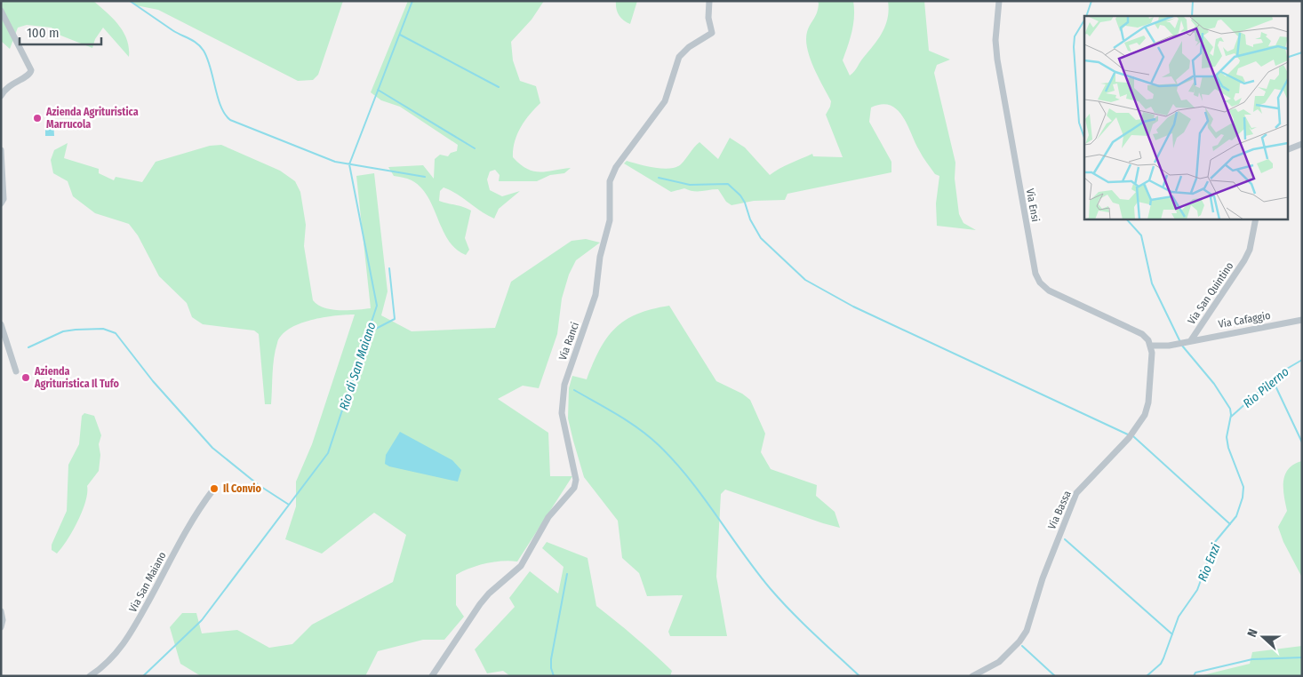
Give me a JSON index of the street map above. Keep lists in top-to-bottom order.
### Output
{
  "streets": {
    "street": [
      "Via Ensi",
      "Via San Quintino",
      "Via Cafaggio",
      "Via Ranci",
      "Via Bassa",
      "Via San Maiano"
    ]
  },
  "crossings": [
    ["Via Ensi", "Via Bassa"],
    ["Via San Quintino", "Via Cafaggio"]
  ],
  "water": ["Rio di San Maiano", "Rio Pilerno", "Rio Enzi"],
  "places": ["Azienda Agrituristica Marrucola", "Azienda Agrituristica Il Tufo", "Il Convio"],
  "scale_bar": "100 m",
  "north": "left"
}
